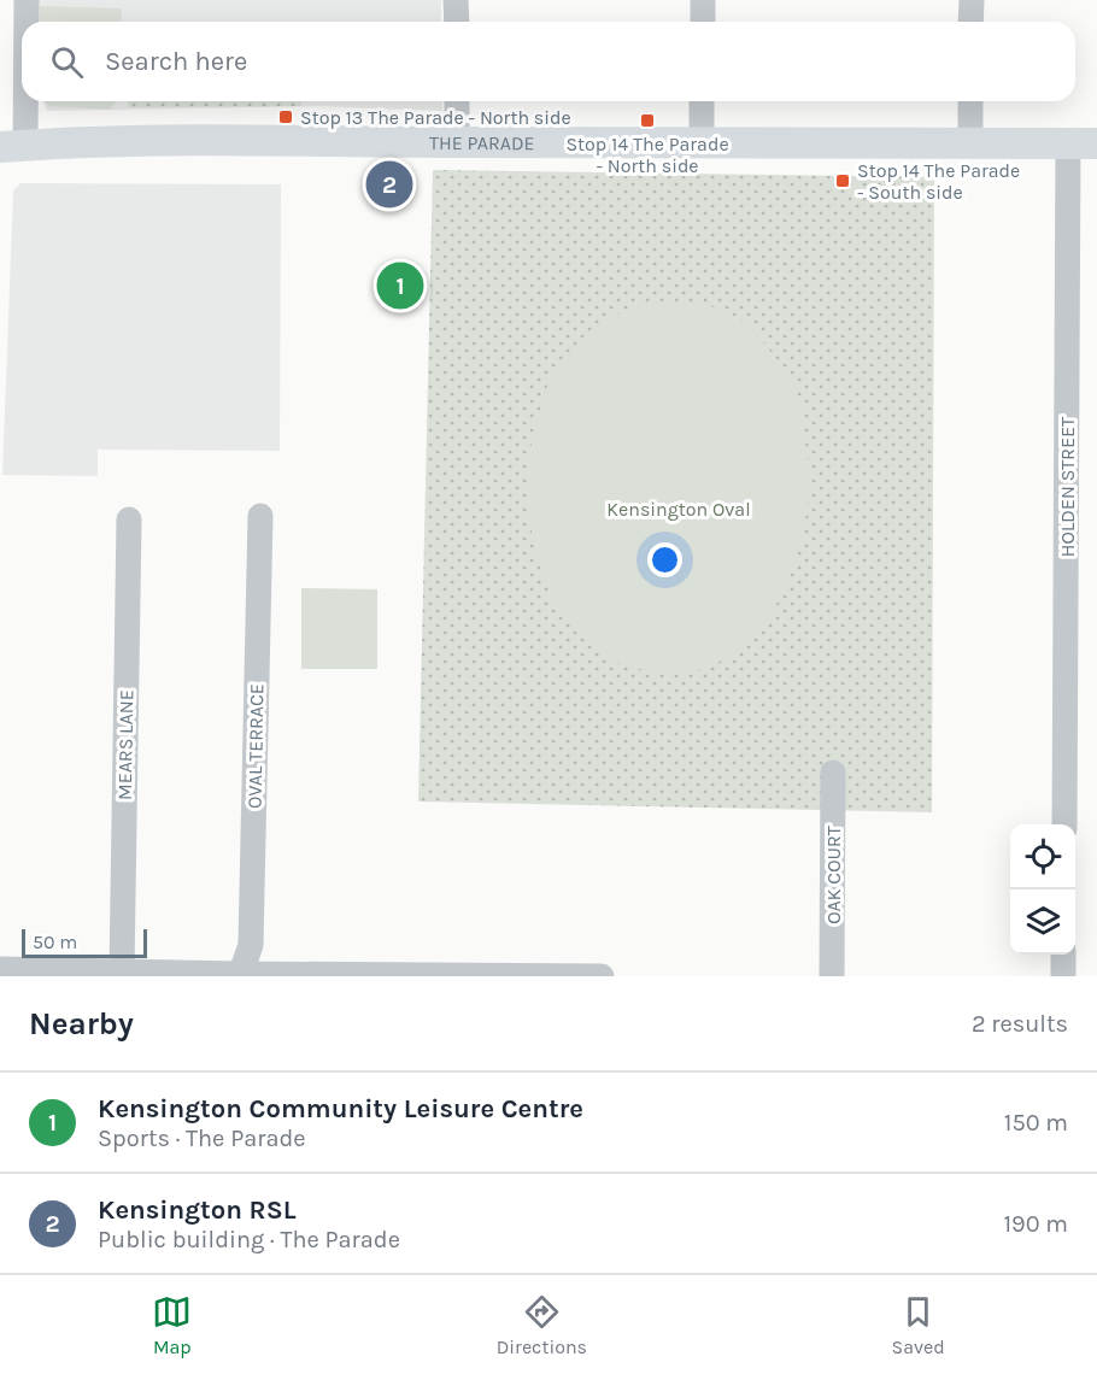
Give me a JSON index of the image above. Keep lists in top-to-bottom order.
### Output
{
  "streets": {
    "main road": ["THE PARADE"],
    "street": [
      "HOLDEN STREET",
      "MEARS LANE",
      "OVAL TERRACE",
      "OAK COURT"
    ]
  },
  "crossings": [
    ["THE PARADE", "HOLDEN STREET"]
  ],
  "parks": ["Kensington Oval"],
  "places": {
    "transit": ["Stop 13 The Parade - North side", "Stop 14 The Parade - North side", "Stop 14 The Parade - South side"]
  },
  "scale_bar": "50 m",
  "page": {
    "search": "Search here",
    "pins": ["2", "1"],
    "scale": "50 m",
    "heading": ["Nearby", "2 results"],
    "list": [
      {
        "mark": "1",
        "name": "Kensington Community Leisure Centre",
        "note": "Sports · The Parade",
        "value": "150 m"
      },
      {
        "mark": "2",
        "name": "Kensington RSL",
        "note": "Public building · The Parade",
        "value": "190 m"
      }
    ],
    "nav": ["Map", "Directions", "Saved"]
  }
}
